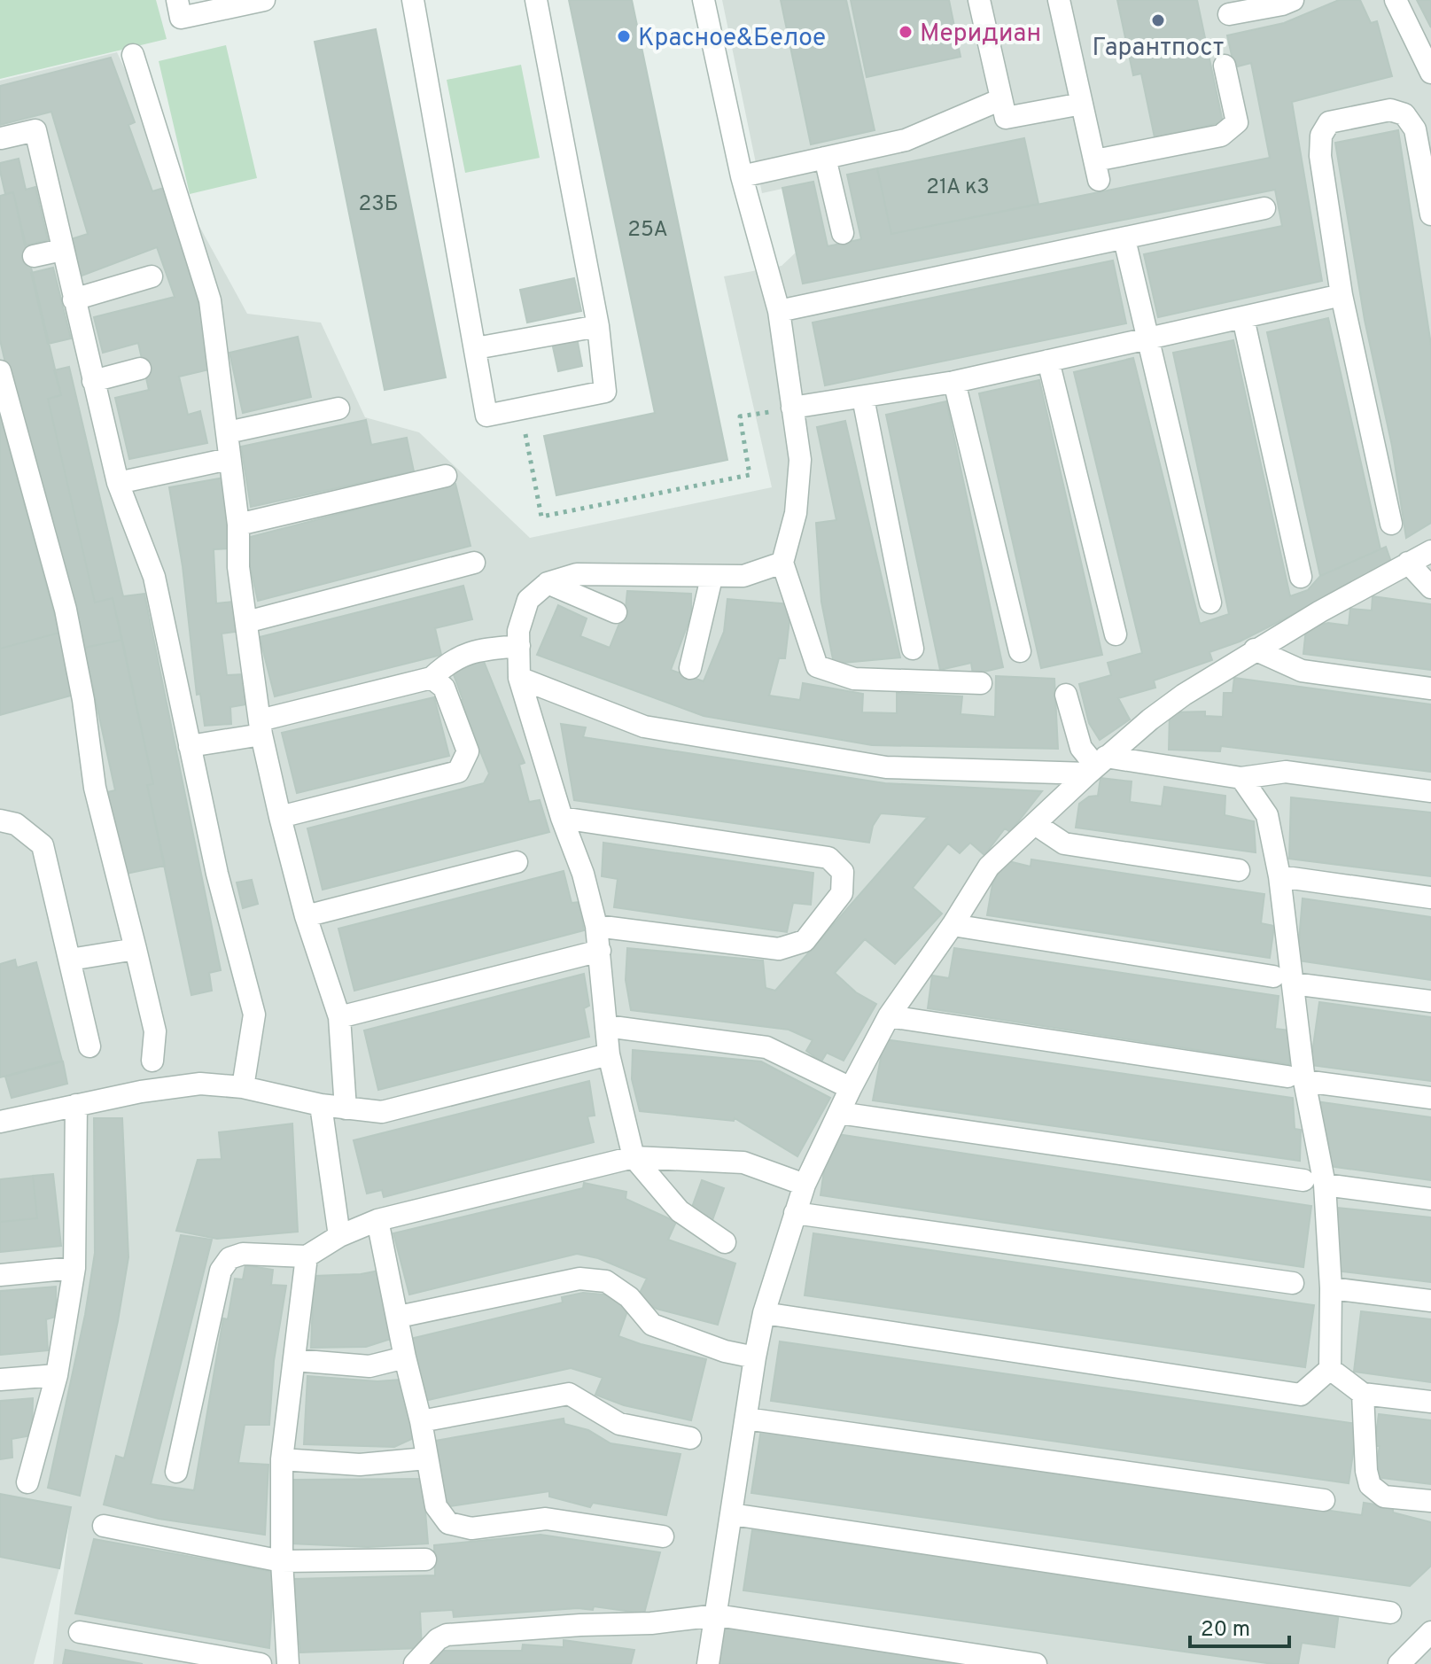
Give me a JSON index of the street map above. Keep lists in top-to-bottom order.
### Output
{
  "places": ["Гарантпост", "Меридиан", "Красное&Белое"],
  "house_numbers": ["21А к3", "23Б", "25А"],
  "scale_bar": "20 m"
}
